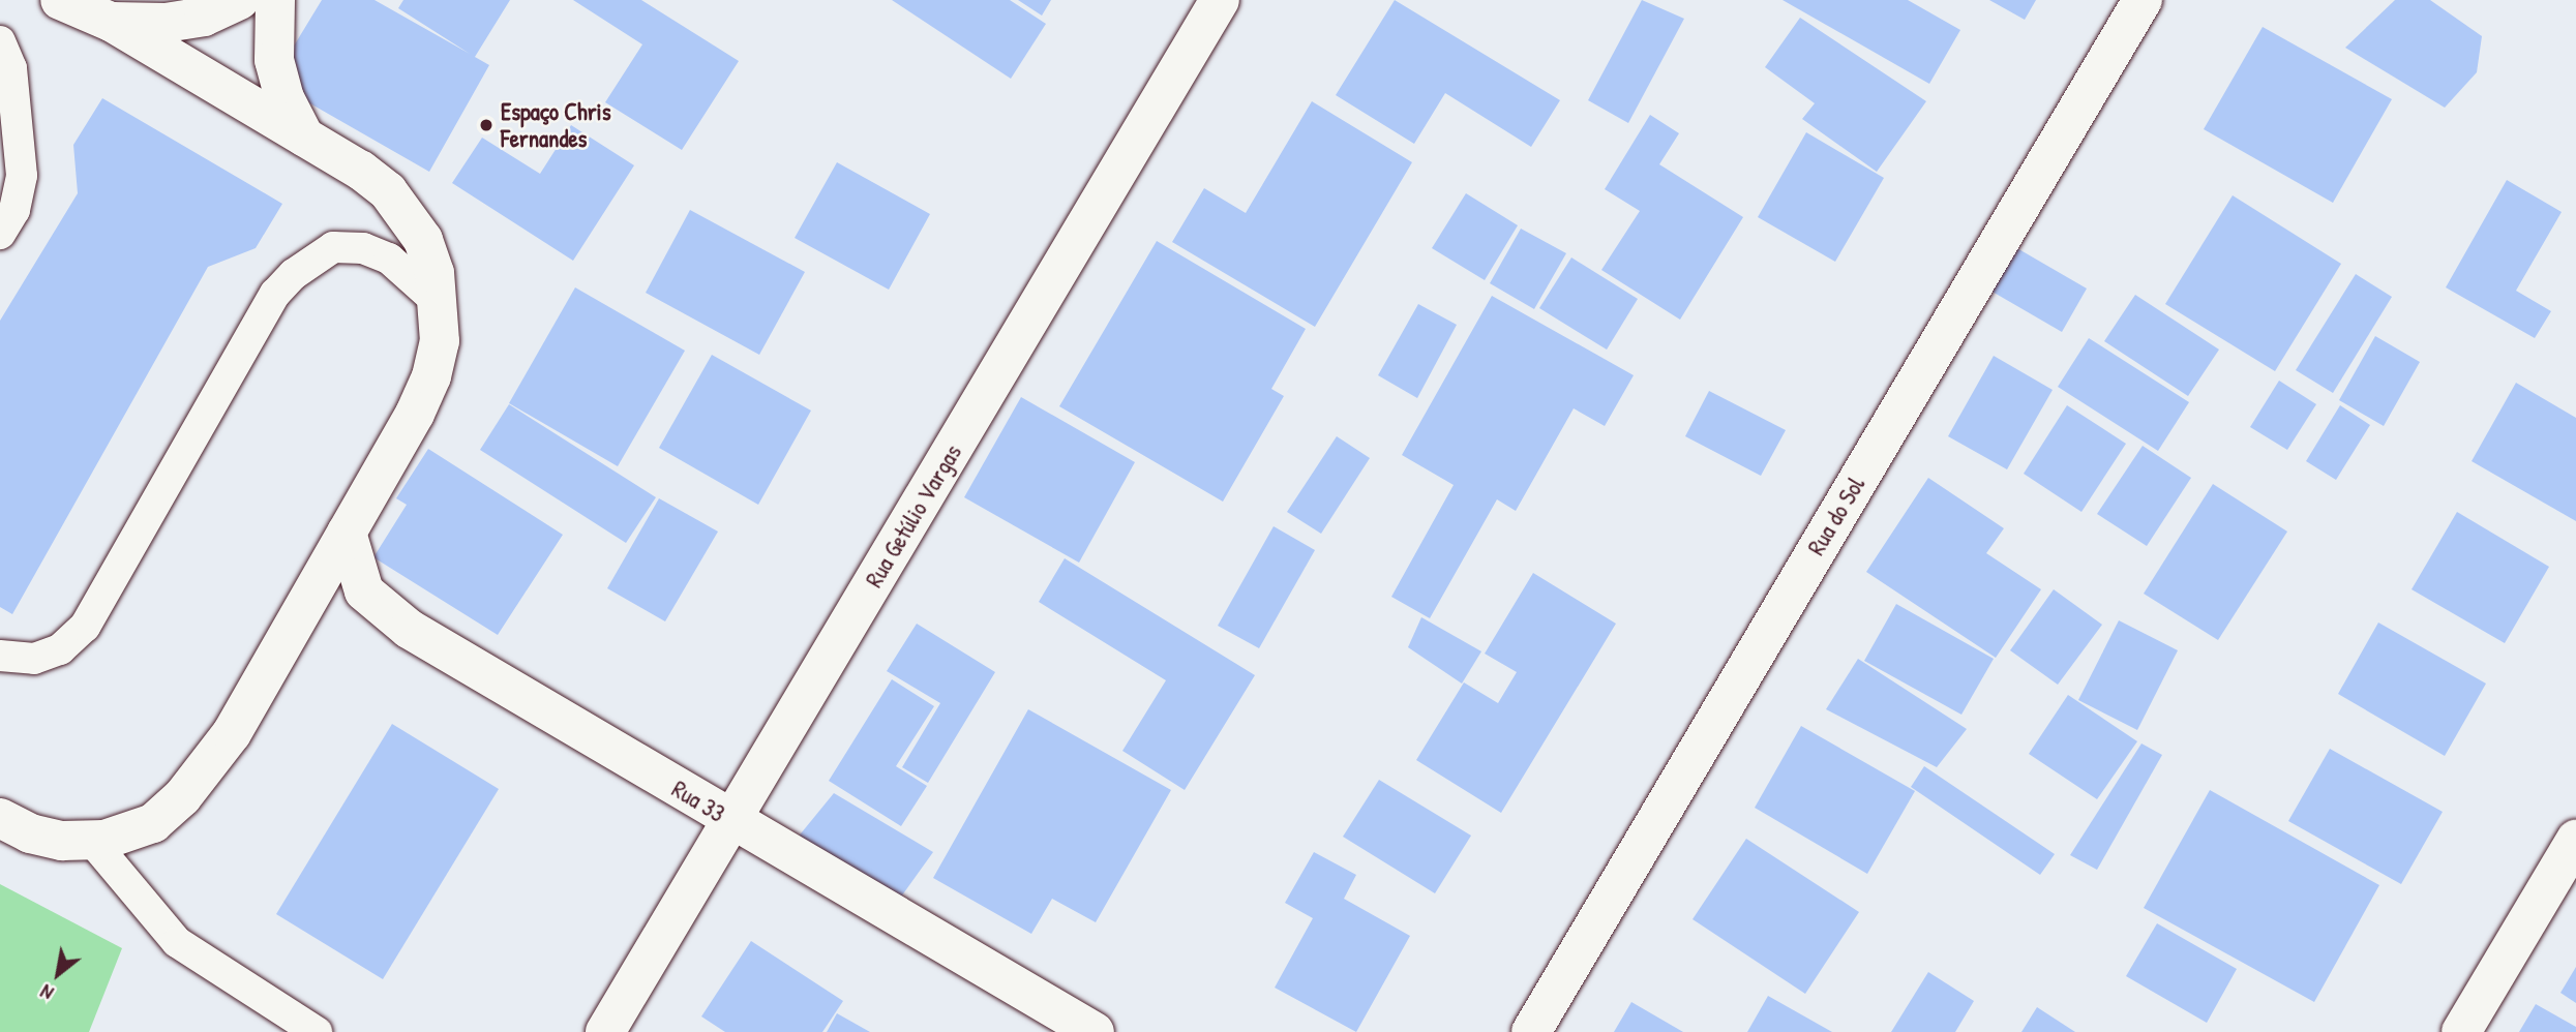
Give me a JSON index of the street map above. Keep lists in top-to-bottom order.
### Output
{
  "streets": {
    "street": ["Rua Getúlio Vargas", "Rua do Sol", "Rua 33"]
  },
  "crossings": [
    ["Rua Getúlio Vargas", "Rua 33"]
  ],
  "places": ["Espaço Chris Fernandes"],
  "north": "bottom left"
}
